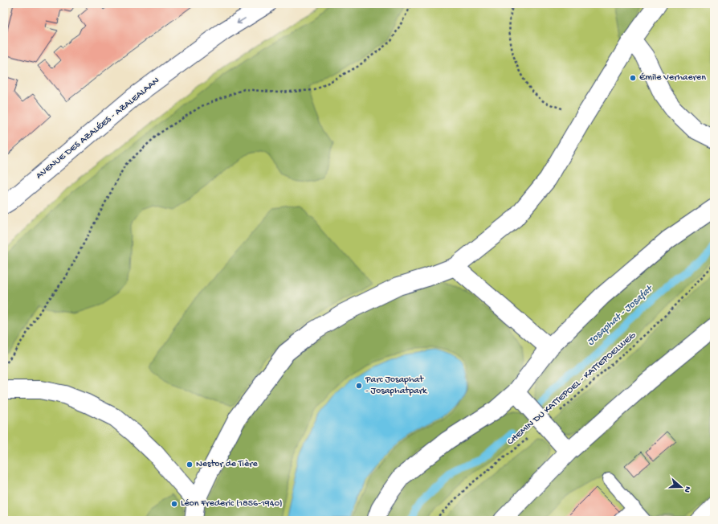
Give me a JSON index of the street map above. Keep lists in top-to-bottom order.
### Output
{
  "streets": {
    "street": ["AVENUE DES AZALÉES - AZALEALAAN"],
    "path": ["CHEMIN DU KATTEPOEL - KATTEPOELWEG"]
  },
  "one_way": ["AVENUE DES AZALÉES - AZALEALAAN"],
  "water": ["Josaphat - Josafat"],
  "places": [
    "Émile Verhaeren",
    "Parc Josaphat - Josaphatpark",
    "Nestor de Tière",
    "Léon Frederic (1856-1940)"
  ],
  "north": "right"
}
